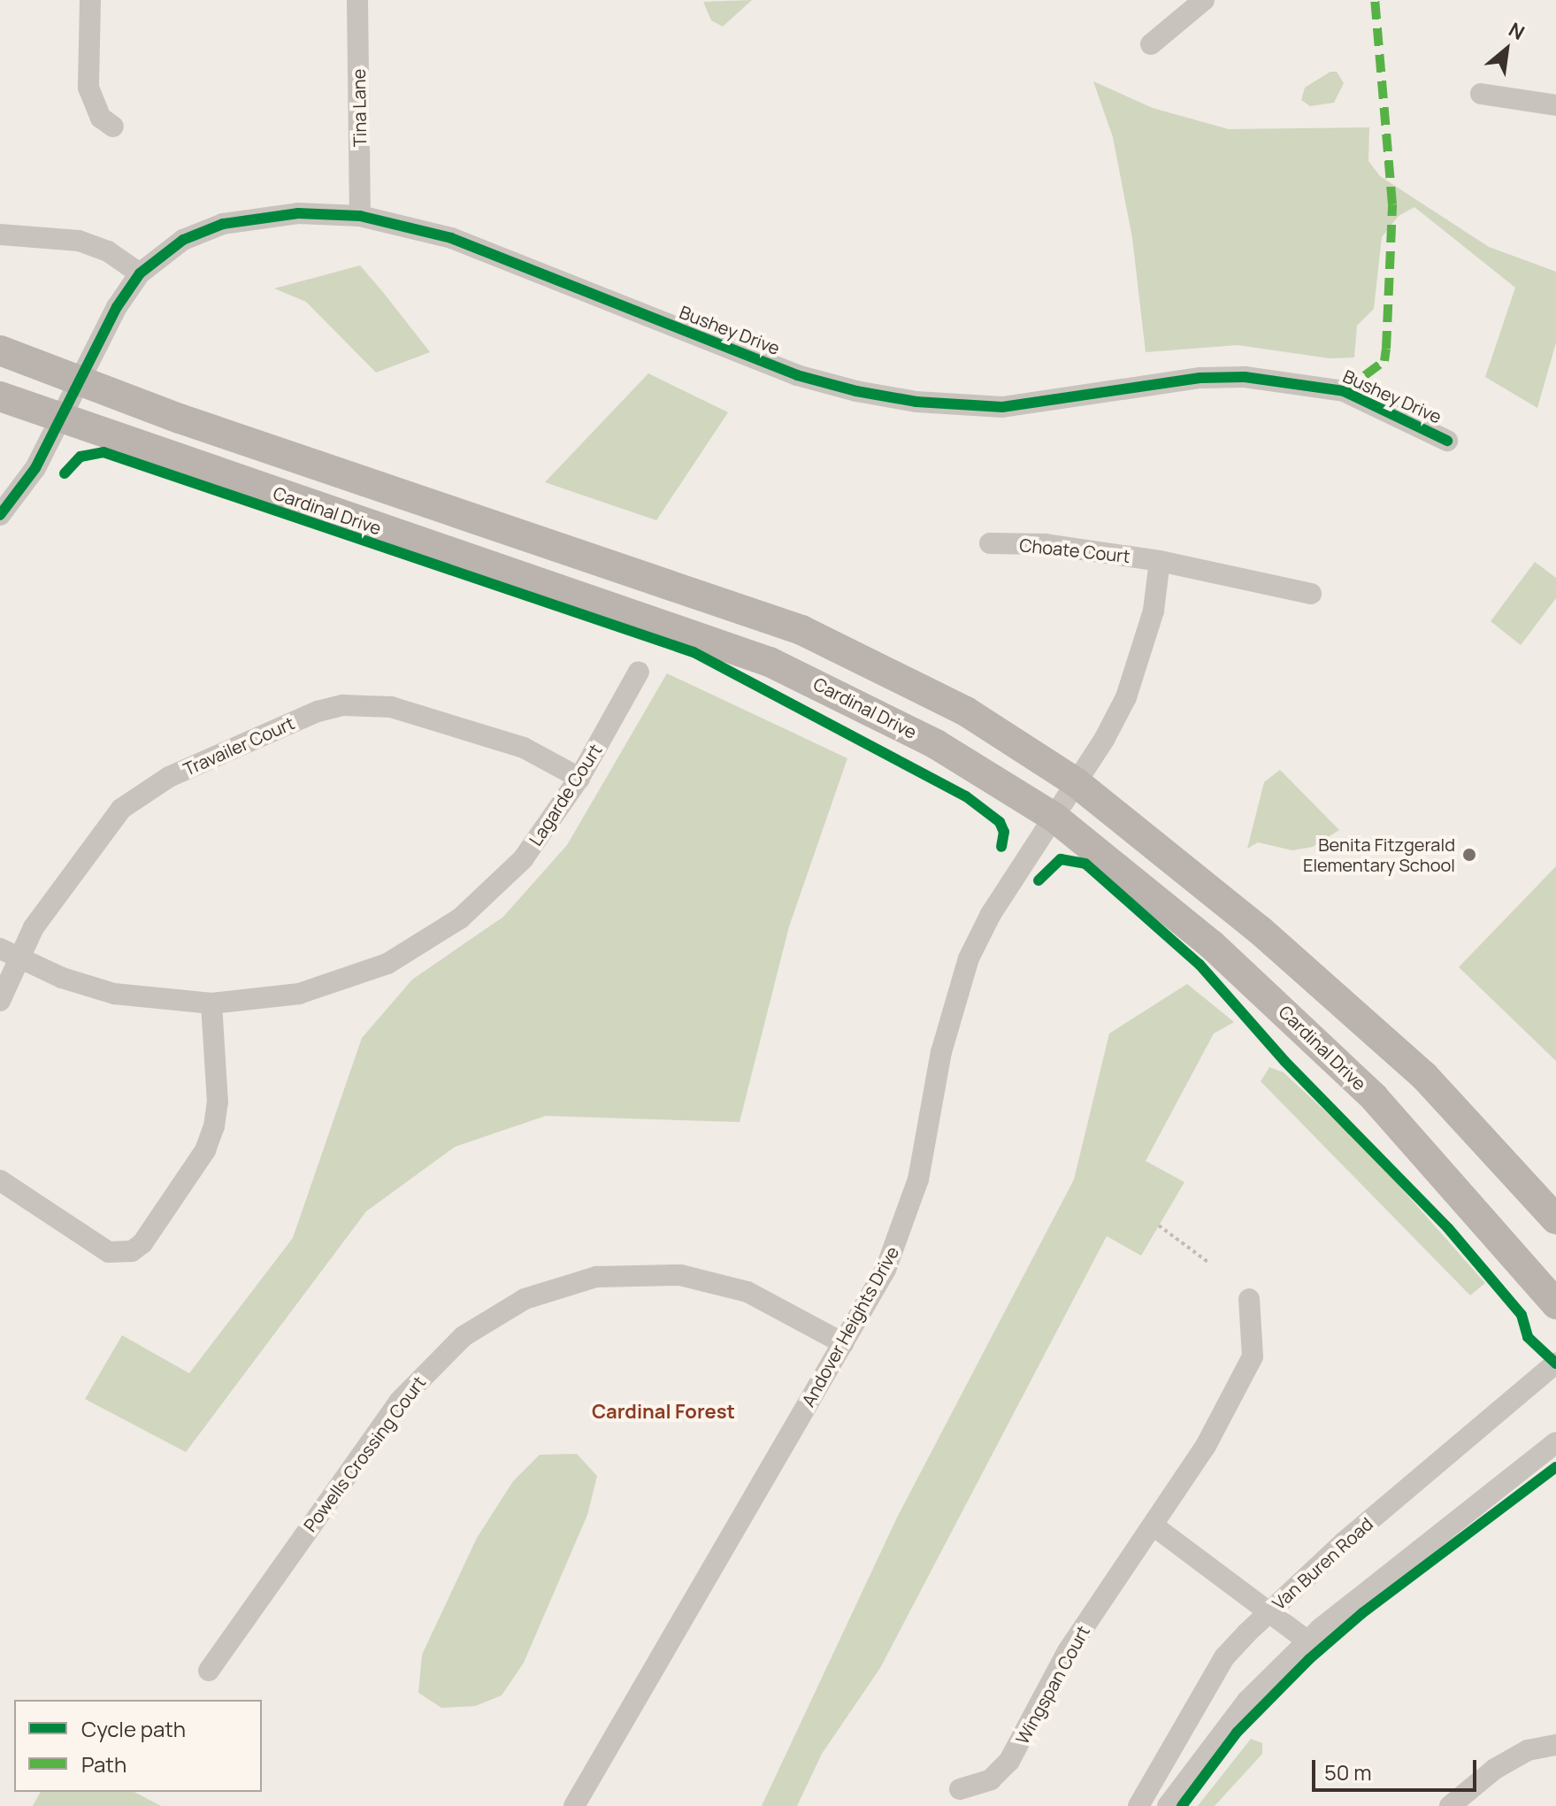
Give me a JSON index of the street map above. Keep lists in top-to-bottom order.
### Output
{
  "streets": {
    "main road": ["Cardinal Drive"],
    "street": [
      "Tina Lane",
      "Bushey Drive",
      "Choate Court",
      "Travailer Court",
      "Lagarde Court",
      "Andover Heights Drive",
      "Powells Crossing Court",
      "Van Buren Road",
      "Wingspan Court"
    ]
  },
  "crossings": [
    ["Tina Lane", "Bushey Drive"],
    ["Bushey Drive", "Cardinal Drive"],
    ["Cardinal Drive", "Andover Heights Drive"],
    ["Travailer Court", "Lagarde Court"],
    ["Andover Heights Drive", "Powells Crossing Court"]
  ],
  "districts": ["Cardinal Forest"],
  "places": ["Benita Fitzgerald Elementary School"],
  "legend": ["Cycle path", "Path"],
  "scale_bar": "50 m",
  "north": "top right"
}
